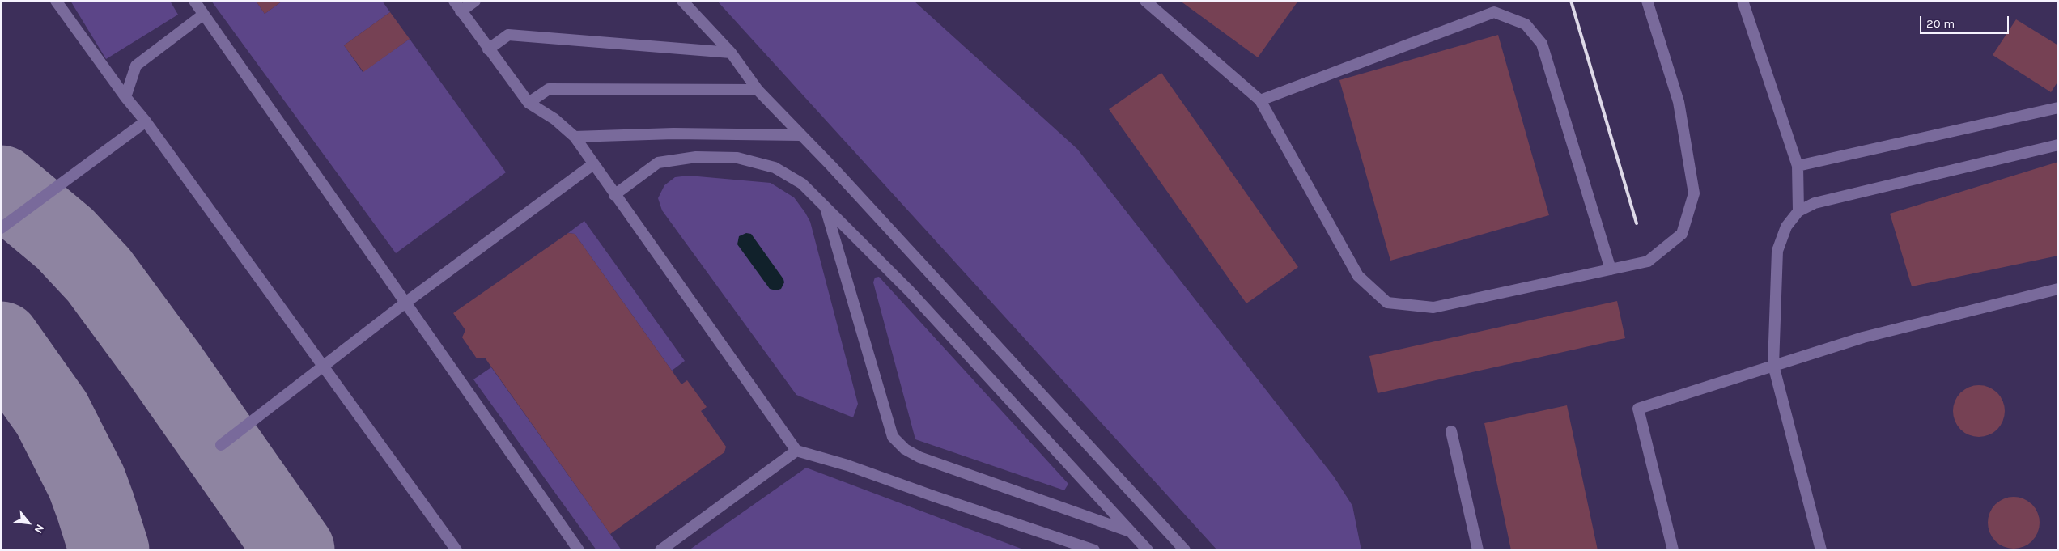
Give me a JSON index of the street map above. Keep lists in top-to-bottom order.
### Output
{
  "scale_bar": "20 m",
  "north": "bottom right"
}
